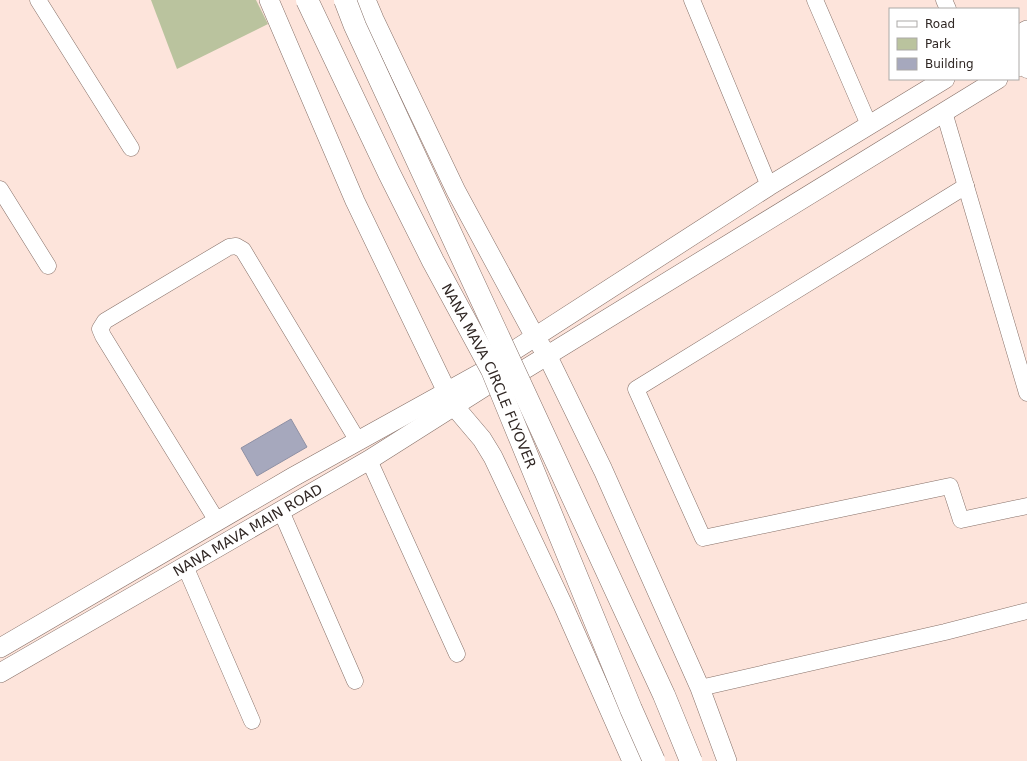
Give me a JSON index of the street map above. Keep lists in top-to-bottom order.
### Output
{
  "streets": {
    "highway": ["NANA MAVA CIRCLE FLYOVER"],
    "street": ["NANA MAVA MAIN ROAD"]
  },
  "legend": ["Road", "Park", "Building"]
}
